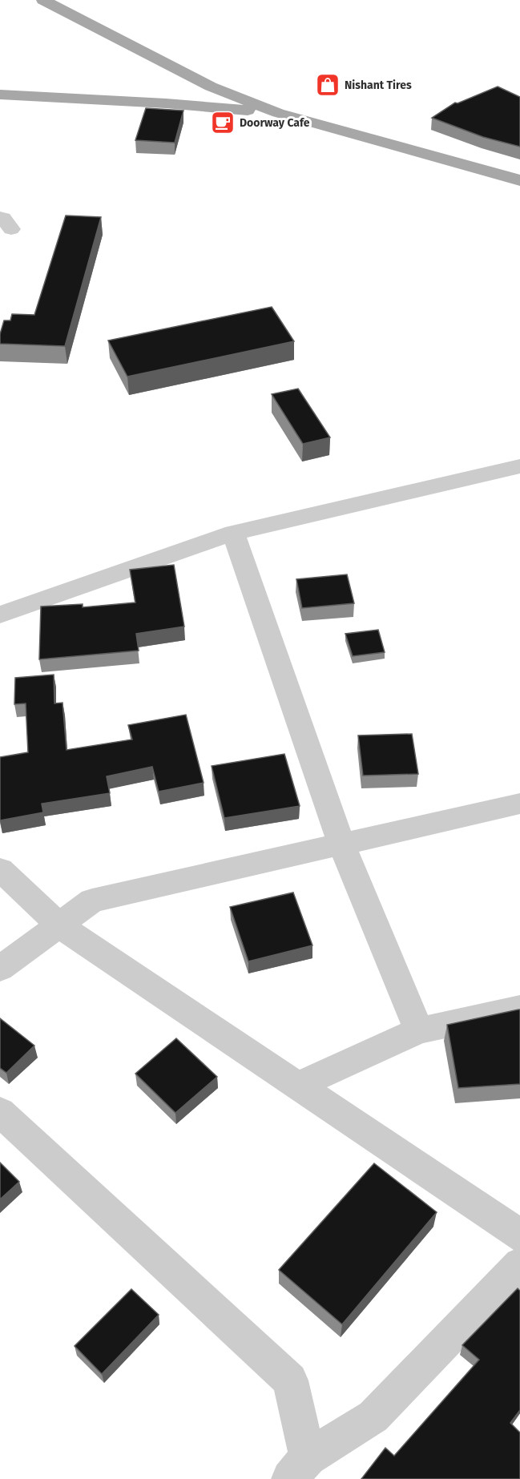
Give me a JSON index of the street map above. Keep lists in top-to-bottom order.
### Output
{
  "places": {
    "shop": ["Nishant Tires"],
    "cafe": ["Doorway Cafe"]
  }
}
